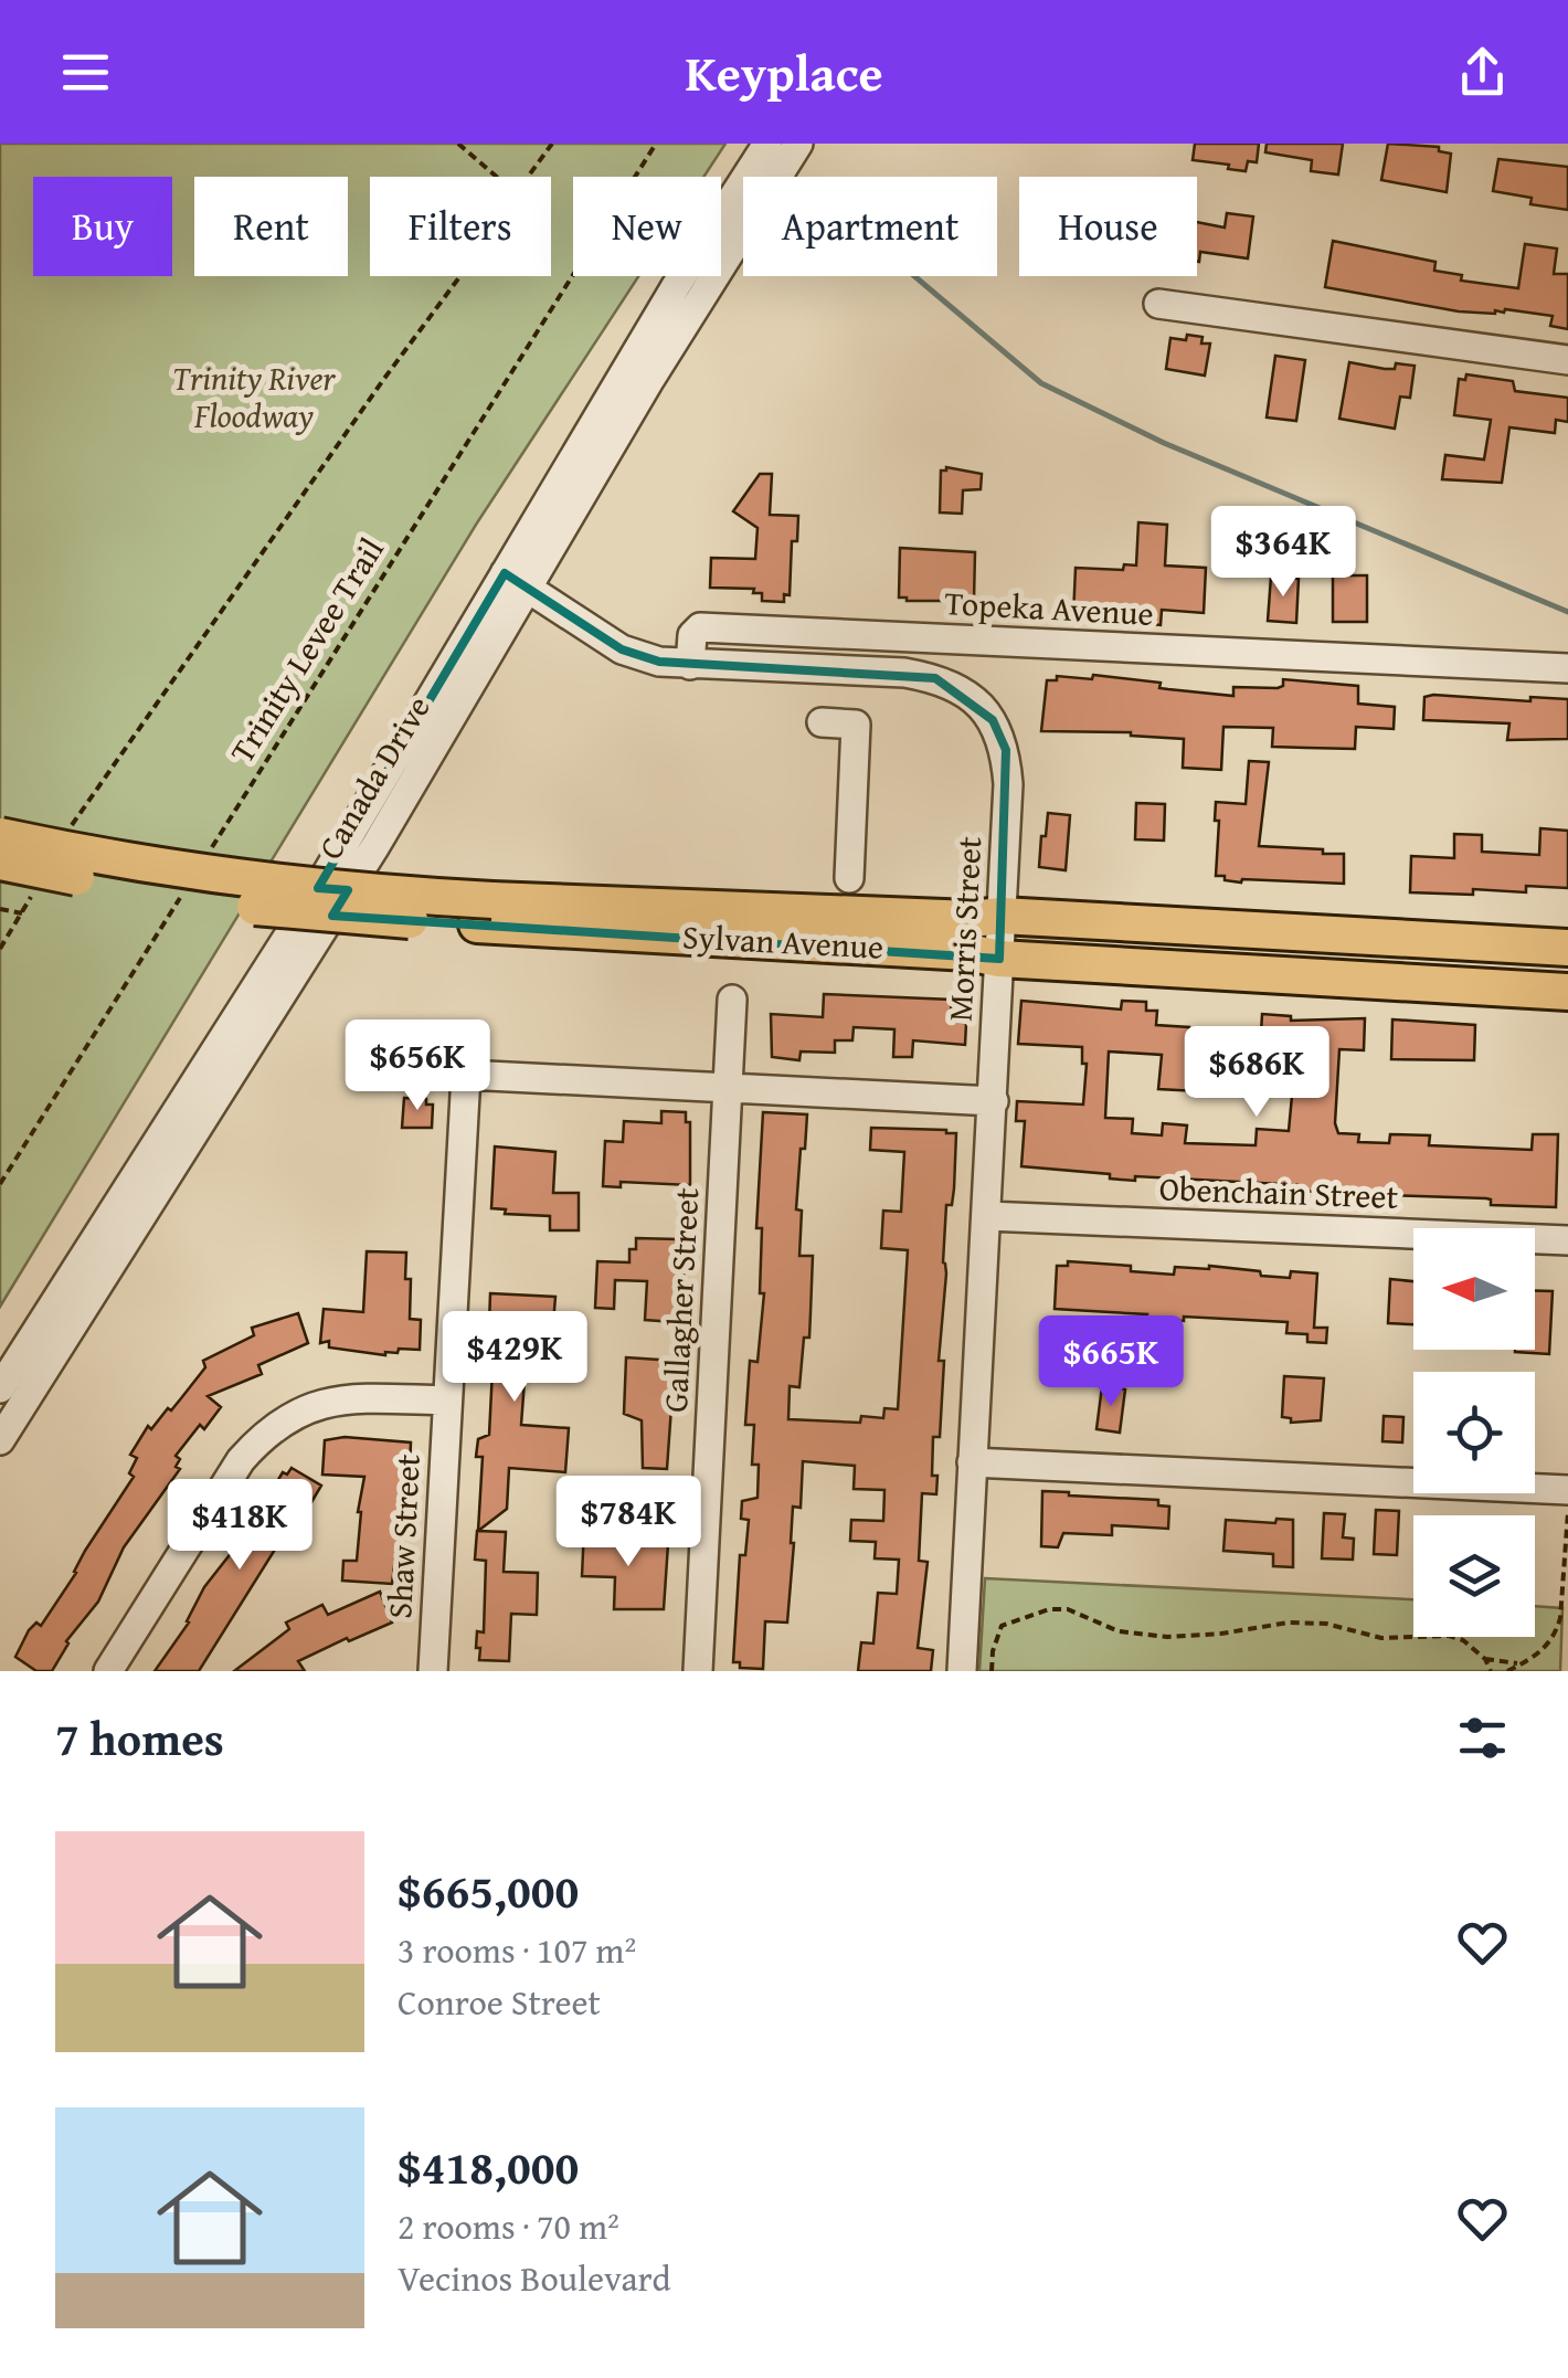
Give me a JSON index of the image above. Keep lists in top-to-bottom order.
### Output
{
  "streets": {
    "main road": ["Sylvan Avenue"],
    "street": [
      "Topeka Avenue",
      "Canada Drive",
      "Morris Street",
      "Obenchain Street",
      "Gallagher Street",
      "Shaw Street"
    ],
    "path": ["Trinity Levee Trail"]
  },
  "crossings": [
    ["Topeka Avenue", "Morris Street"],
    ["Canada Drive", "Morris Street"],
    ["Morris Street", "Sylvan Avenue"],
    ["Morris Street", "Obenchain Street"],
    ["Gallagher Street", "Shaw Street"]
  ],
  "parks": ["Trinity River Floodway"],
  "north": "left",
  "page": {
    "header": "Keyplace",
    "chip": [
      "Buy",
      "Rent",
      "Filters",
      "New",
      "Apartment",
      "House"
    ],
    "price": [
      "$364K",
      "$656K",
      "$686K",
      "$429K",
      "$665K",
      "$784K",
      "$418K"
    ],
    "heading": "7 homes",
    "list": [
      {
        "name": "$665,000",
        "note": "3 rooms · 107 m² · Conroe Street"
      },
      {
        "name": "$418,000",
        "note": "2 rooms · 70 m² · Vecinos Boulevard"
      }
    ]
  }
}
